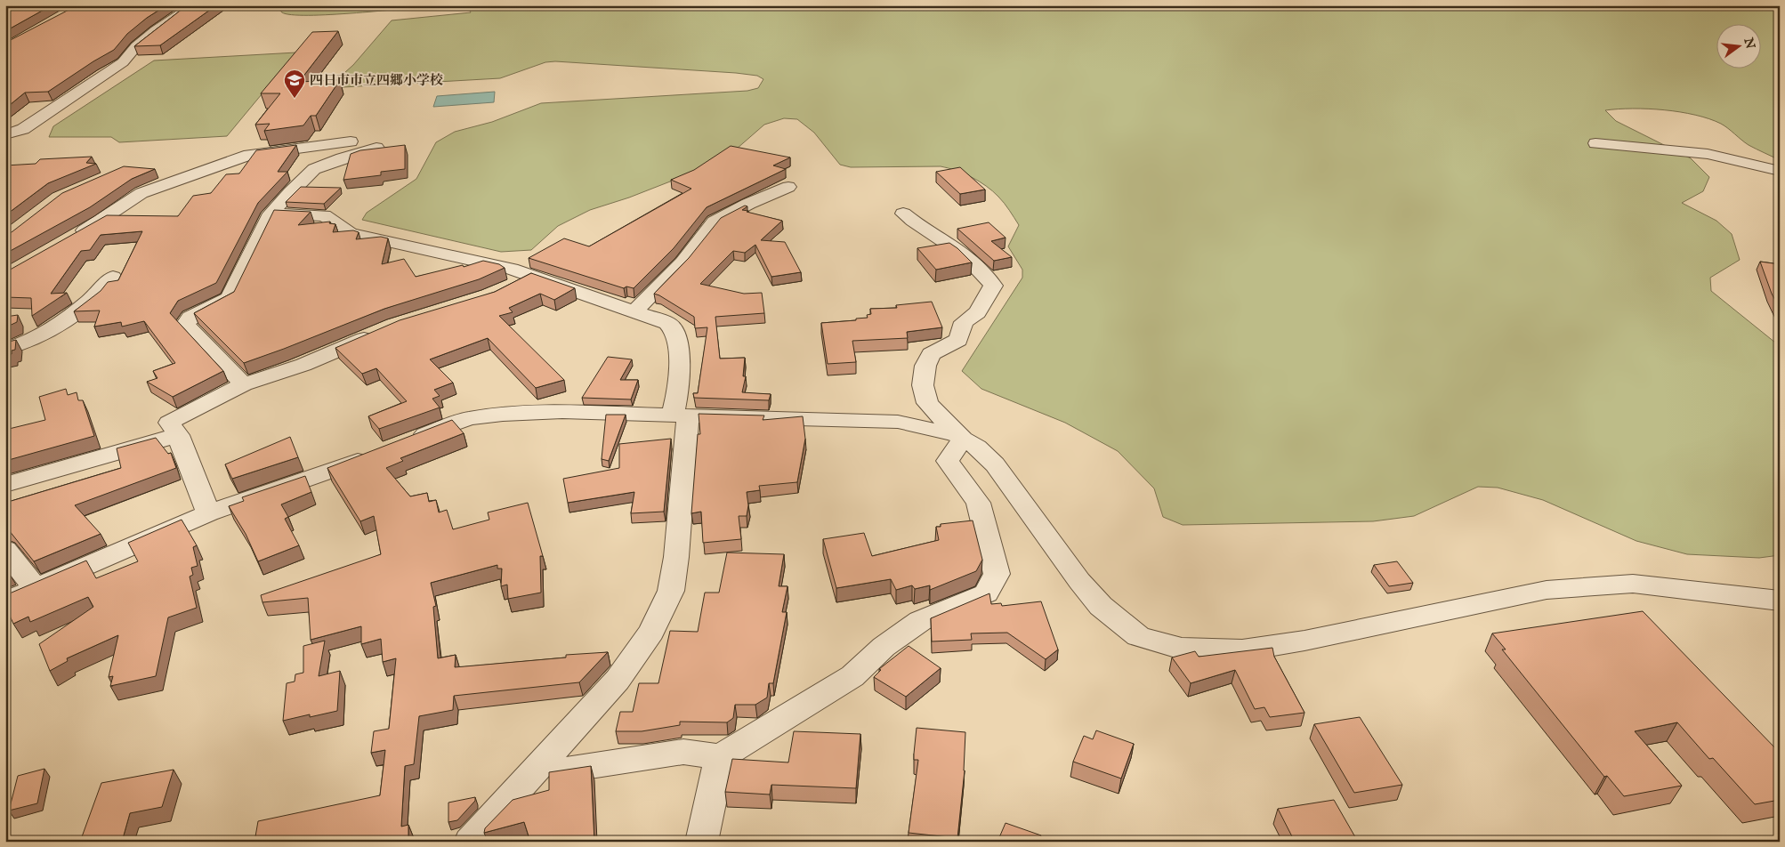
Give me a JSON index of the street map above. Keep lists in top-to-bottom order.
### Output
{
  "places": {
    "school or university": ["四日市市立四郷小学校"]
  },
  "north": "right"
}
